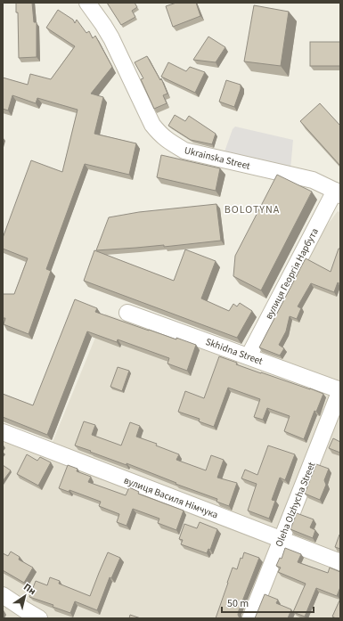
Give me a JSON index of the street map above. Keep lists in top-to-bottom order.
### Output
{
  "streets": {
    "street": [
      "Ukrainska Street",
      "вулиця Георгія Нарбута",
      "Skhidna Street",
      "вулиця Василя Німчука",
      "Oleha Olzhycha Street"
    ]
  },
  "crossings": [
    ["Ukrainska Street", "вулиця Георгія Нарбута"],
    ["вулиця Георгія Нарбута", "Skhidna Street"],
    ["Skhidna Street", "Oleha Olzhycha Street"],
    ["вулиця Василя Німчука", "Oleha Olzhycha Street"]
  ],
  "districts": ["BOLOTYNA"],
  "scale_bar": "50 m",
  "north": "top right"
}
